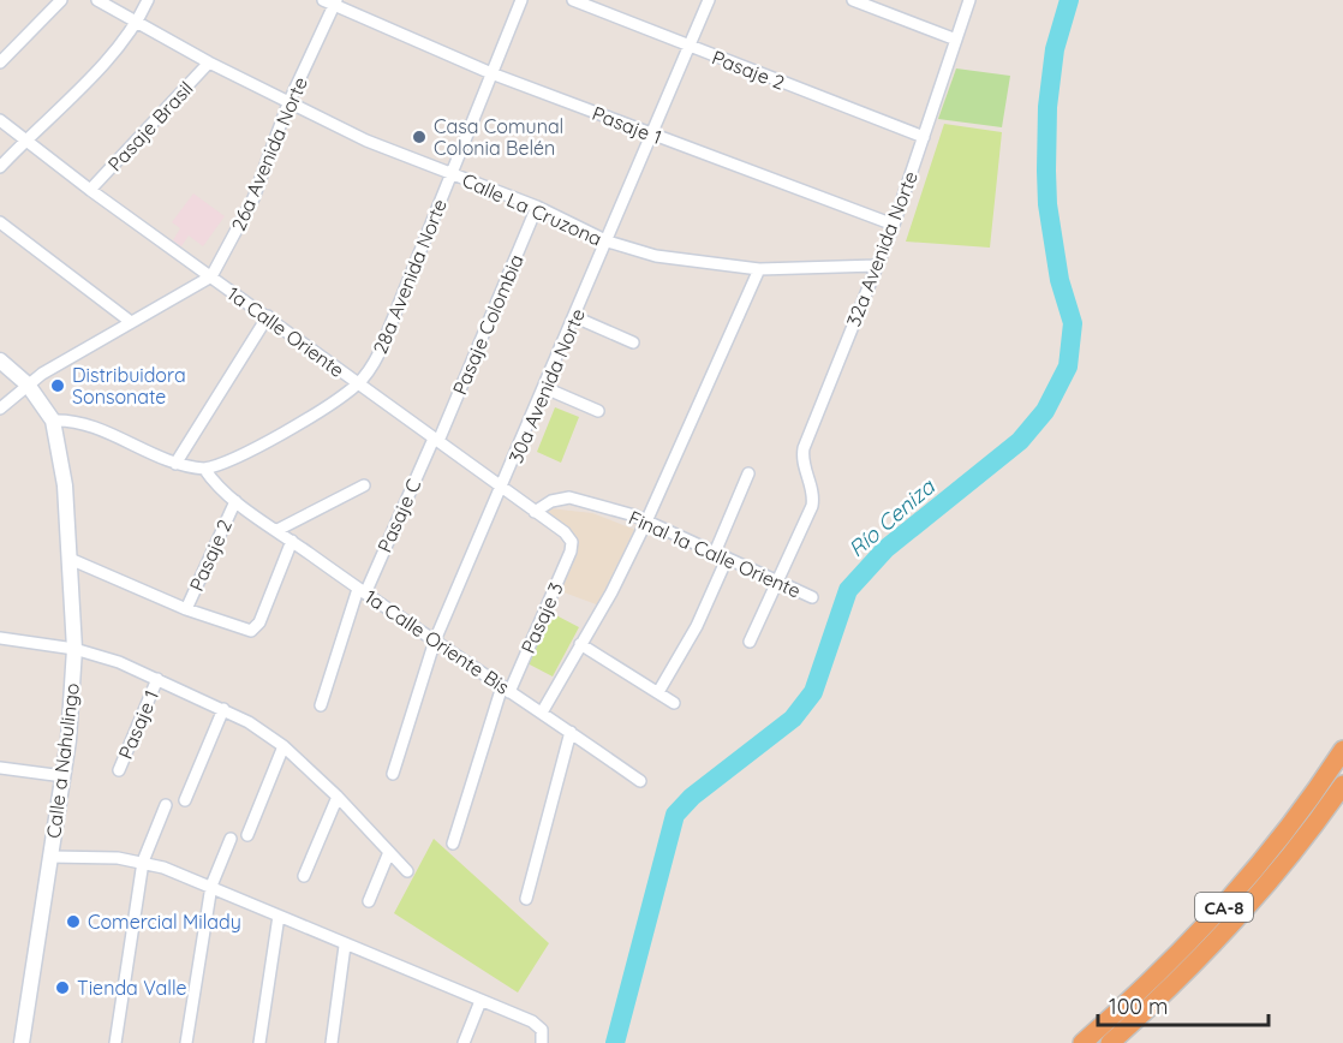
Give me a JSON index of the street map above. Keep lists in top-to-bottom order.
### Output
{
  "streets": {
    "highway": ["CA-8"],
    "street": [
      "Pasaje 2",
      "Pasaje 1",
      "Pasaje Brasil",
      "26a Avenida Norte",
      "Calle La Cruzona",
      "32a Avenida Norte",
      "28a Avenida Norte",
      "Pasaje Colombia",
      "1a Calle Oriente",
      "30a Avenida Norte",
      "Pasaje C",
      "Final 1a Calle Oriente",
      "Pasaje 3",
      "1a Calle Oriente Bis",
      "Calle a Nahulingo"
    ]
  },
  "crossings": [
    ["Pasaje 2", "32a Avenida Norte"],
    ["Pasaje 2", "30a Avenida Norte"],
    ["Pasaje 2", "1a Calle Oriente Bis"],
    ["Pasaje 1", "26a Avenida Norte"],
    ["Pasaje 1", "32a Avenida Norte"],
    ["Pasaje 1", "28a Avenida Norte"],
    ["Pasaje 1", "30a Avenida Norte"],
    ["Pasaje Brasil", "Calle La Cruzona"],
    ["Pasaje Brasil", "1a Calle Oriente"],
    ["26a Avenida Norte", "Calle La Cruzona"],
    ["26a Avenida Norte", "1a Calle Oriente"],
    ["26a Avenida Norte", "Calle a Nahulingo"],
    ["Calle La Cruzona", "32a Avenida Norte"],
    ["Calle La Cruzona", "28a Avenida Norte"],
    ["Calle La Cruzona", "Pasaje Colombia"],
    ["Calle La Cruzona", "30a Avenida Norte"],
    ["32a Avenida Norte", "Final 1a Calle Oriente"],
    ["28a Avenida Norte", "1a Calle Oriente"],
    ["28a Avenida Norte", "1a Calle Oriente Bis"],
    ["Pasaje Colombia", "1a Calle Oriente"],
    ["Pasaje Colombia", "Pasaje C"],
    ["1a Calle Oriente", "30a Avenida Norte"],
    ["1a Calle Oriente", "Pasaje C"],
    ["1a Calle Oriente", "Final 1a Calle Oriente"],
    ["1a Calle Oriente", "Pasaje 3"],
    ["30a Avenida Norte", "1a Calle Oriente Bis"],
    ["Pasaje C", "1a Calle Oriente Bis"],
    ["Pasaje 3", "1a Calle Oriente Bis"]
  ],
  "water": ["Río Ceniza"],
  "places": [
    "Casa Comunal Colonia Belén",
    "Distribuidora Sonsonate",
    "Comercial Milady",
    "Tienda Valle"
  ],
  "scale_bar": "100 m"
}
